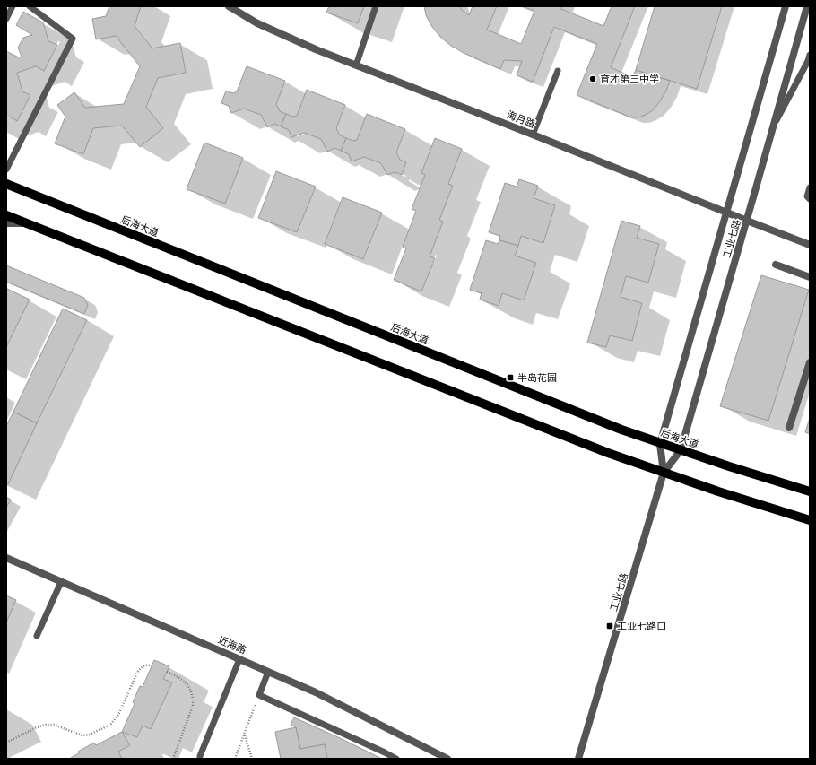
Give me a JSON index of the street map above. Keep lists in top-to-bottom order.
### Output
{
  "streets": {
    "main road": ["后海大道"],
    "street": ["海月路", "工业七路", "近海路"]
  },
  "crossings": [
    ["海月路", "工业七路"],
    ["后海大道", "工业七路"]
  ],
  "places": {
    "other": ["育才第三中学"],
    "transit": ["半岛花园", "工业七路口"]
  }
}
